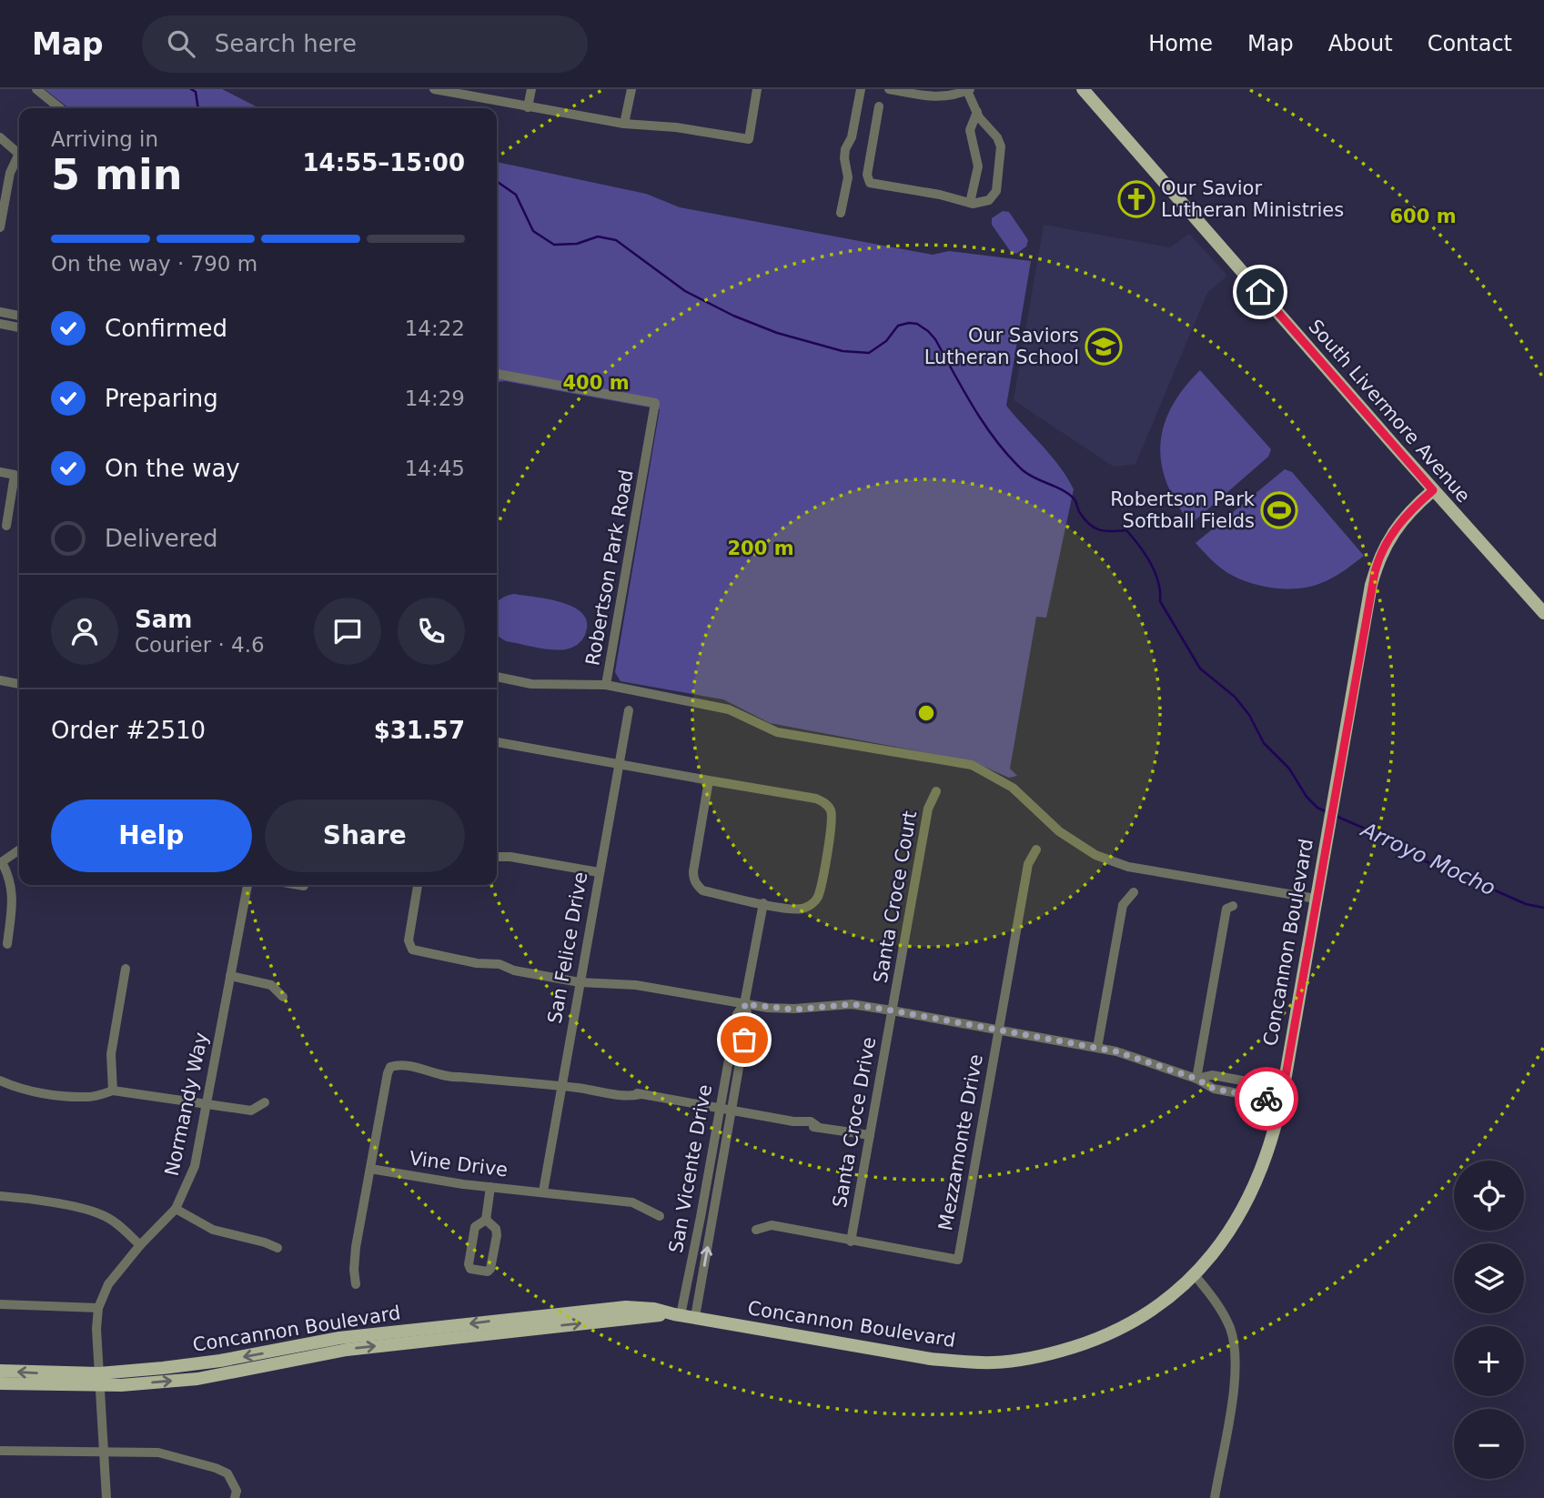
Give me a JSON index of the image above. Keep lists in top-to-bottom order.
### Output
{
  "streets": {
    "main road": ["South Livermore Avenue", "Concannon Boulevard"],
    "street": [
      "Robertson Park Road",
      "Santa Croce Court",
      "San Felice Drive",
      "Normandy Way",
      "Santa Croce Drive",
      "Mezzamonte Drive",
      "Vine Drive",
      "San Vicente Drive"
    ]
  },
  "crossings": [
    ["South Livermore Avenue", "Concannon Boulevard"],
    ["Robertson Park Road", "Concannon Boulevard"],
    ["Santa Croce Court", "Santa Croce Drive"],
    ["Concannon Boulevard", "Normandy Way"],
    ["Concannon Boulevard", "San Vicente Drive"],
    ["San Felice Drive", "Vine Drive"],
    ["Santa Croce Drive", "Mezzamonte Drive"]
  ],
  "water": ["Arroyo Mocho"],
  "places": {
    "church": ["Our Savior Lutheran Ministries"],
    "school or university": ["Our Saviors Lutheran School"],
    "sports": ["Robertson Park Softball Fields"]
  },
  "page": {
    "header": "Map",
    "search": "Search here",
    "nav": [
      "Home",
      "Map",
      "About",
      "Contact"
    ],
    "heading": ["5 min", "Arriving in", "14:55–15:00"],
    "panel": [
      "Sam",
      "Courier · 4.6",
      "Order #2510",
      "$31.57"
    ],
    "bar": "On the way · 790 m",
    "list": [
      ["Confirmed", "14:22"],
      ["Preparing", "14:29"],
      ["On the way", "14:45"],
      "Delivered"
    ],
    "buttons": ["Help", "Share"],
    "map_buttons": ["+", "−"]
  },
  "rings": ["600 m", "400 m", "200 m"]
}
